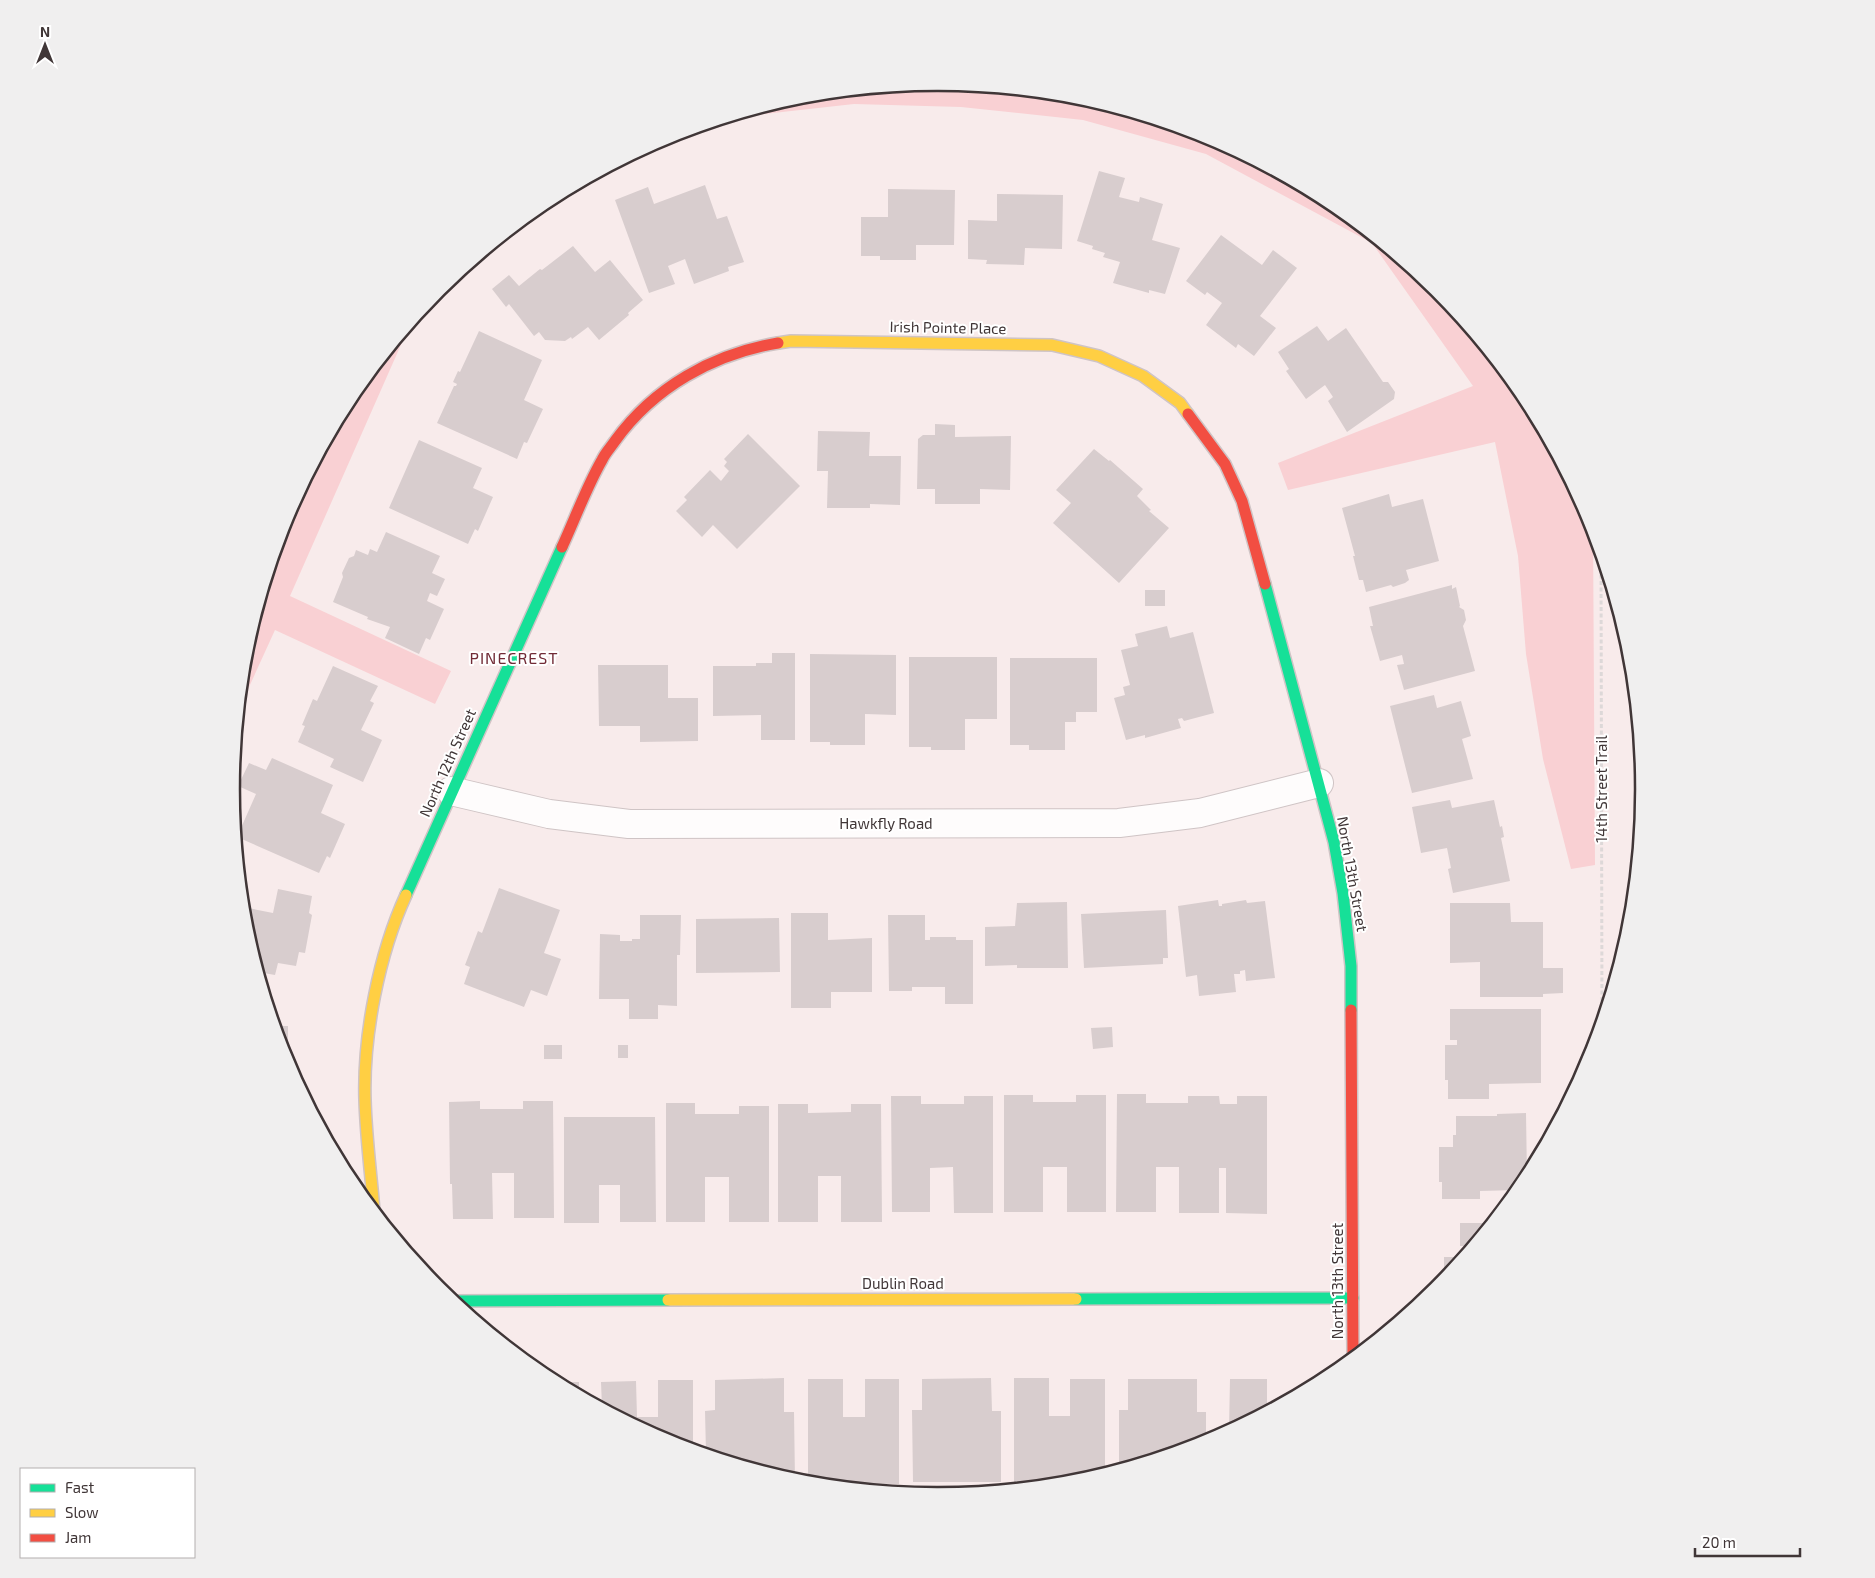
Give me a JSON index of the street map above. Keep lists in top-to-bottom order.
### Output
{
  "streets": {
    "street": [
      "Irish Pointe Place",
      "North 12th Street",
      "Hawkfly Road",
      "North 13th Street",
      "Dublin Road"
    ],
    "path": ["14th Street Trail"]
  },
  "crossings": [
    ["Irish Pointe Place", "North 12th Street"],
    ["Irish Pointe Place", "North 13th Street"],
    ["North 12th Street", "Hawkfly Road"],
    ["Hawkfly Road", "North 13th Street"],
    ["North 13th Street", "Dublin Road"]
  ],
  "districts": ["PINECREST"],
  "legend": ["Fast", "Slow", "Jam"],
  "scale_bar": "20 m",
  "north": "top"
}
